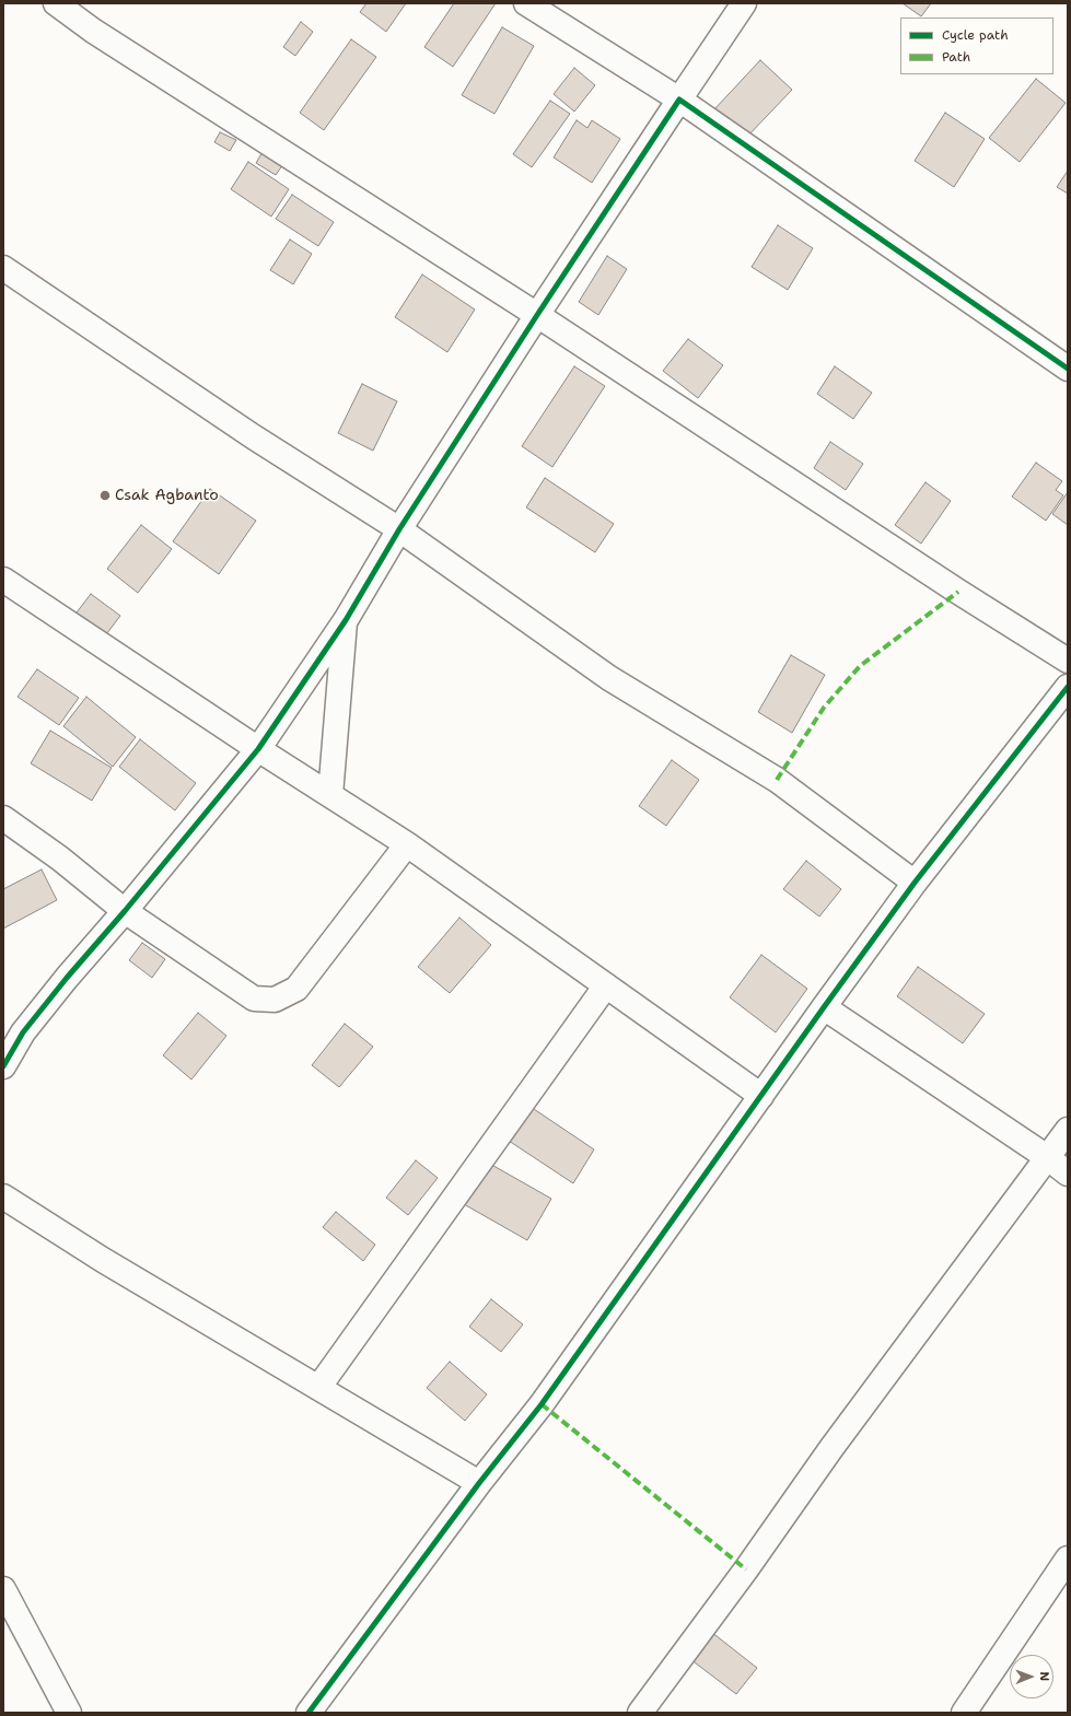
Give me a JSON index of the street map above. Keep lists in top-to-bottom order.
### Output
{
  "places": ["Csak Agbanto"],
  "legend": ["Cycle path", "Path"],
  "north": "right"
}
